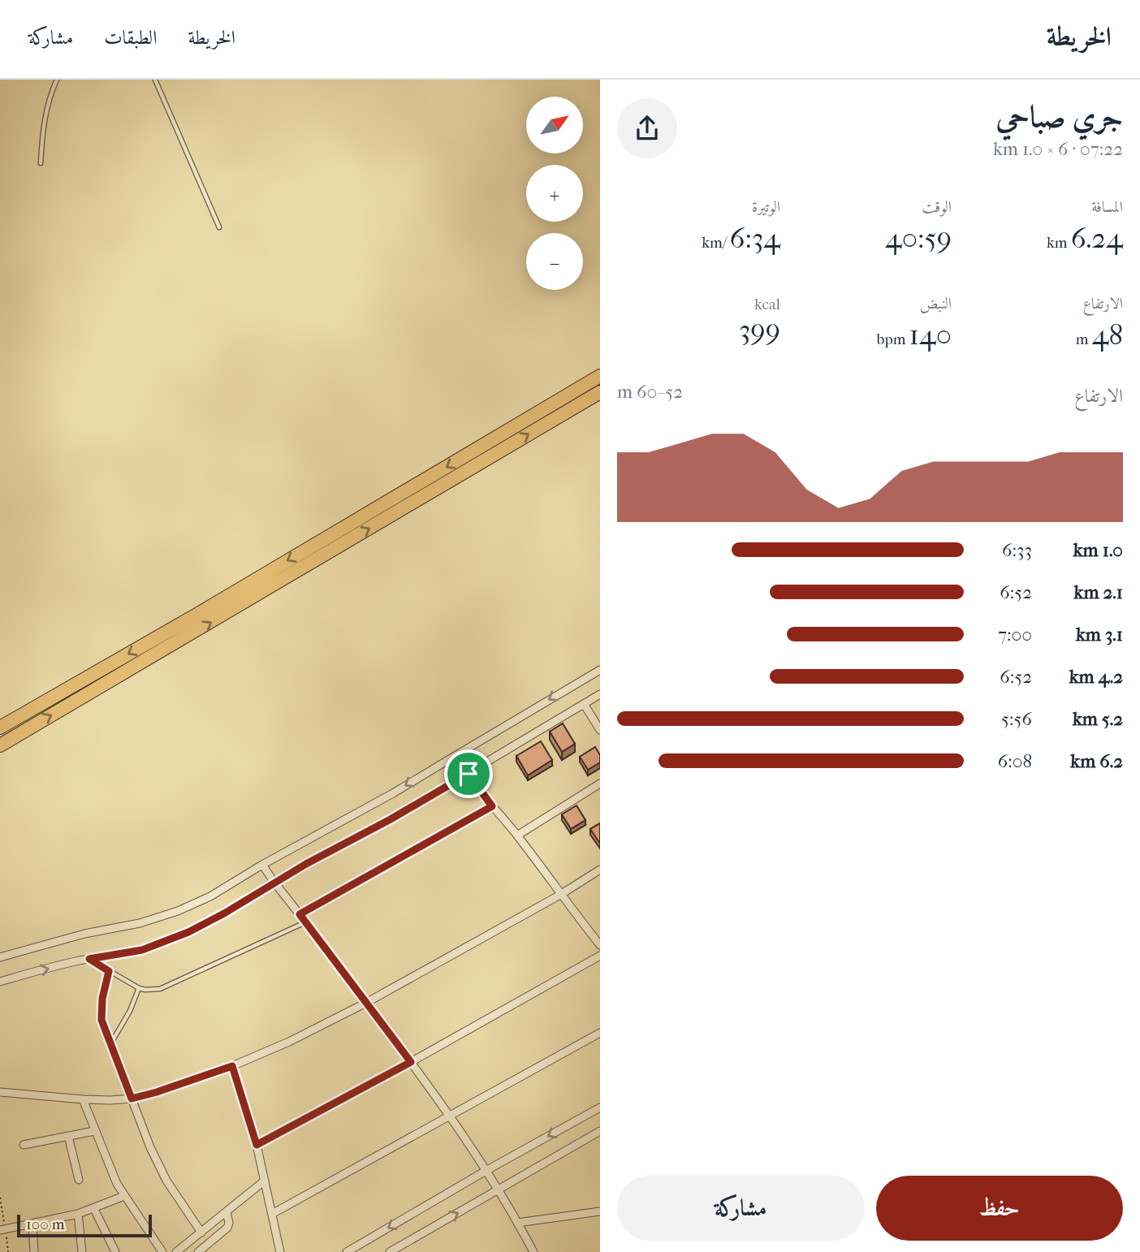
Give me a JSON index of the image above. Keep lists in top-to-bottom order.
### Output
{
  "scale_bar": "100 m",
  "north": "top right",
  "page": {
    "header": "الخريطة",
    "nav": ["الخريطة", "الطبقات", "مشاركة"],
    "heading": ["جري صباحي", "07:22 · 6 × 1.0 km"],
    "map_buttons": ["+", "−"],
    "stats": [
      ["المسافة", "6.24 km"],
      ["الوقت", "40:59"],
      ["الوتيرة", "6:34 /km"],
      ["الارتفاع", "48 m"],
      ["النبض", "140 bpm"],
      ["kcal", "399"]
    ],
    "chart": ["الارتفاع", "52–60 m"],
    "list": [
      {
        "name": "1.0 km",
        "note": "6:33"
      },
      {
        "name": "2.1 km",
        "note": "6:52"
      },
      {
        "name": "3.1 km",
        "note": "7:00"
      },
      {
        "name": "4.2 km",
        "note": "6:52"
      },
      {
        "name": "5.2 km",
        "note": "5:56"
      },
      {
        "name": "6.2 km",
        "note": "6:08"
      }
    ],
    "buttons": ["حفظ", "مشاركة"],
    "scale": "100 m"
  }
}
